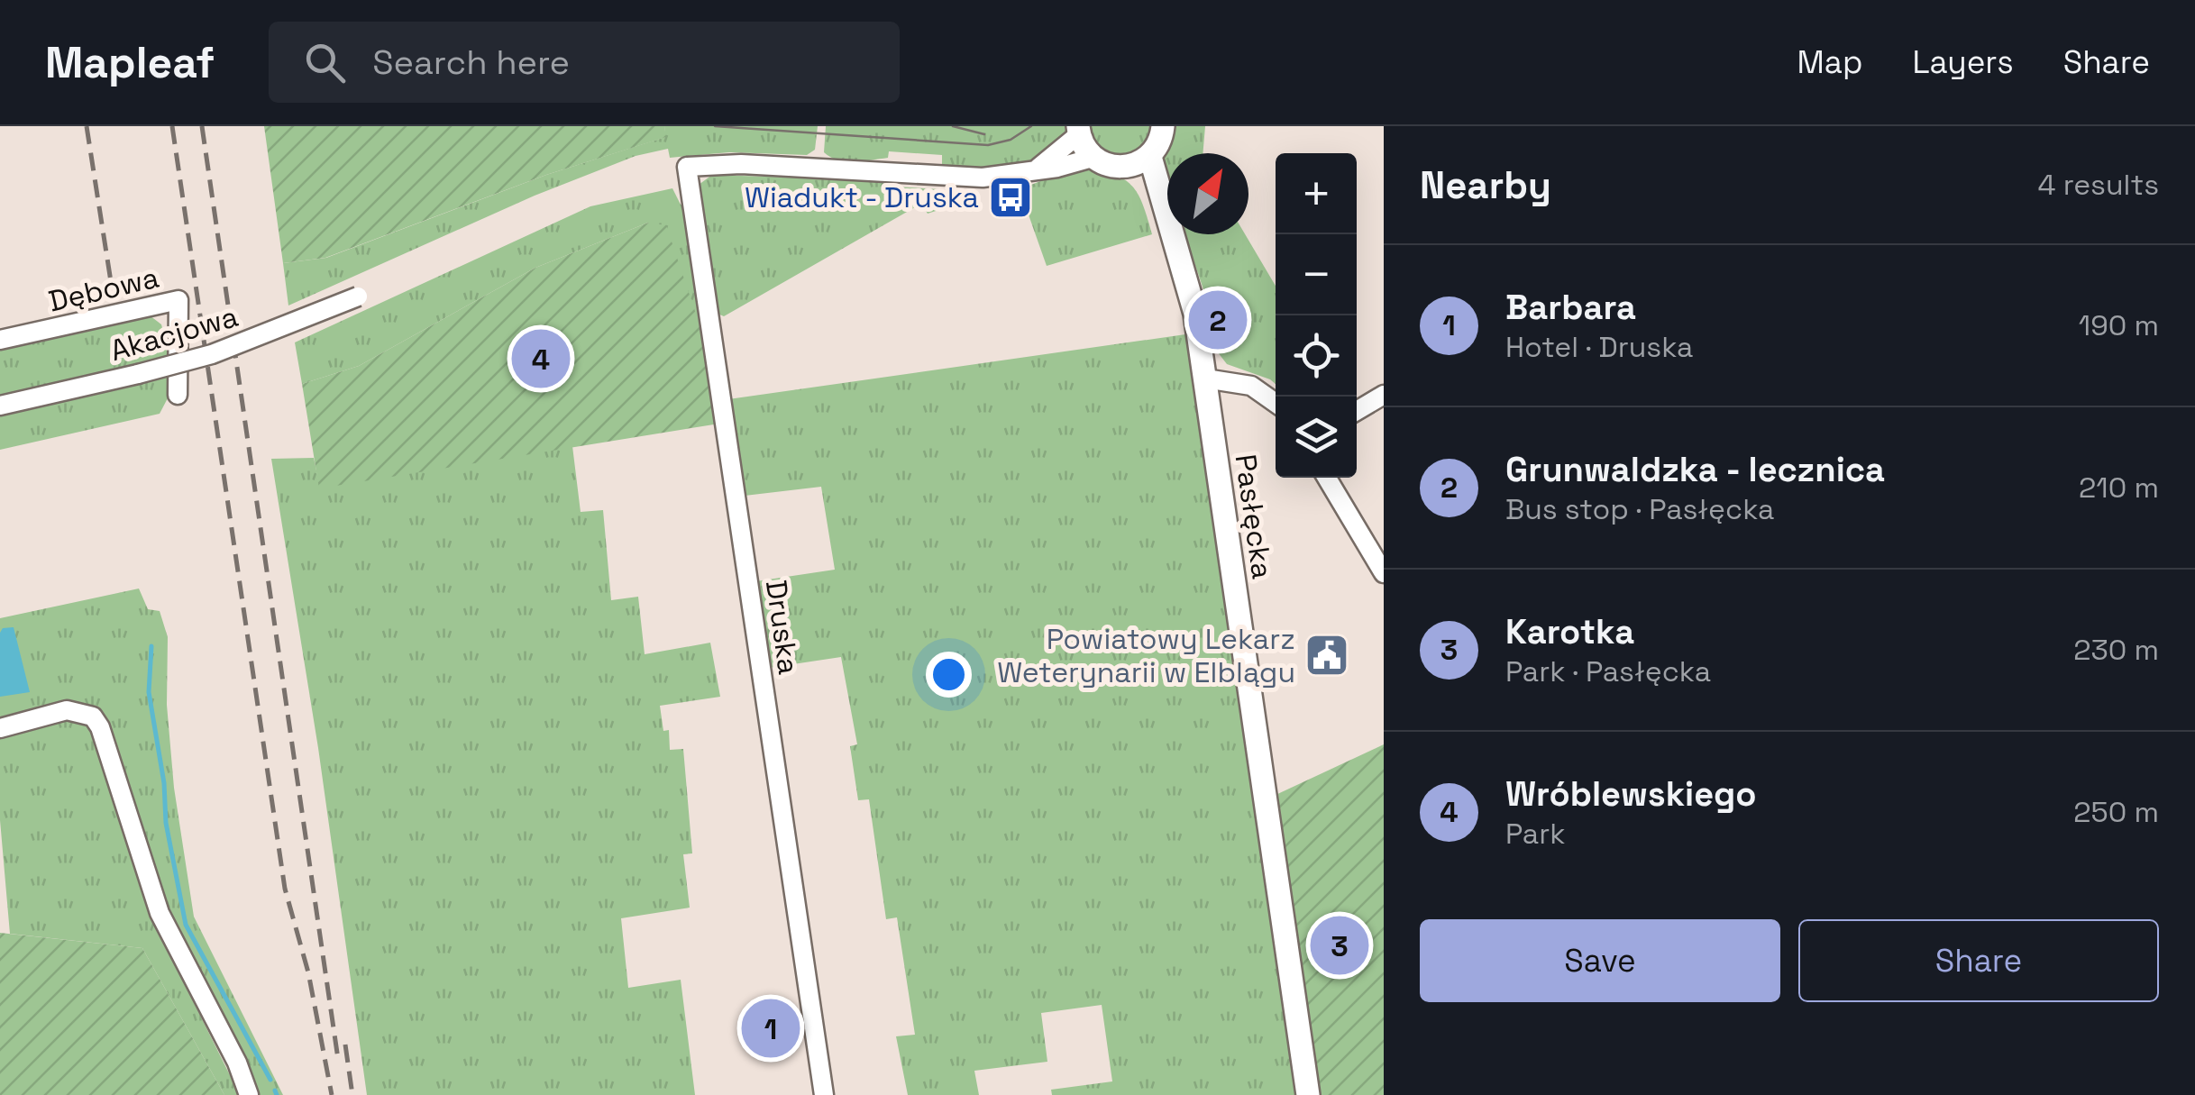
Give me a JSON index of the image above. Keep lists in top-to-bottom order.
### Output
{
  "streets": {
    "main road": ["Pasłęcka"],
    "street": ["Dębowa", "Akacjowa", "Druska"]
  },
  "places": {
    "bus stop": ["Wiadukt - Druska"],
    "public building": ["Powiatowy Lekarz Weterynarii w Elblągu"]
  },
  "north": "top right",
  "page": {
    "header": "Mapleaf",
    "search": "Search here",
    "nav": ["Map", "Layers", "Share"],
    "heading": ["Nearby", "4 results"],
    "map_buttons": ["+", "−"],
    "list": [
      {
        "mark": "1",
        "name": "Barbara",
        "note": "Hotel · Druska",
        "value": "190 m"
      },
      {
        "mark": "2",
        "name": "Grunwaldzka - lecznica",
        "note": "Bus stop · Pasłęcka",
        "value": "210 m"
      },
      {
        "mark": "3",
        "name": "Karotka",
        "note": "Park · Pasłęcka",
        "value": "230 m"
      },
      {
        "mark": "4",
        "name": "Wróblewskiego",
        "note": "Park",
        "value": "250 m"
      }
    ],
    "pins": [
      "2",
      "4",
      "3",
      "1"
    ],
    "buttons": ["Save", "Share"]
  }
}
